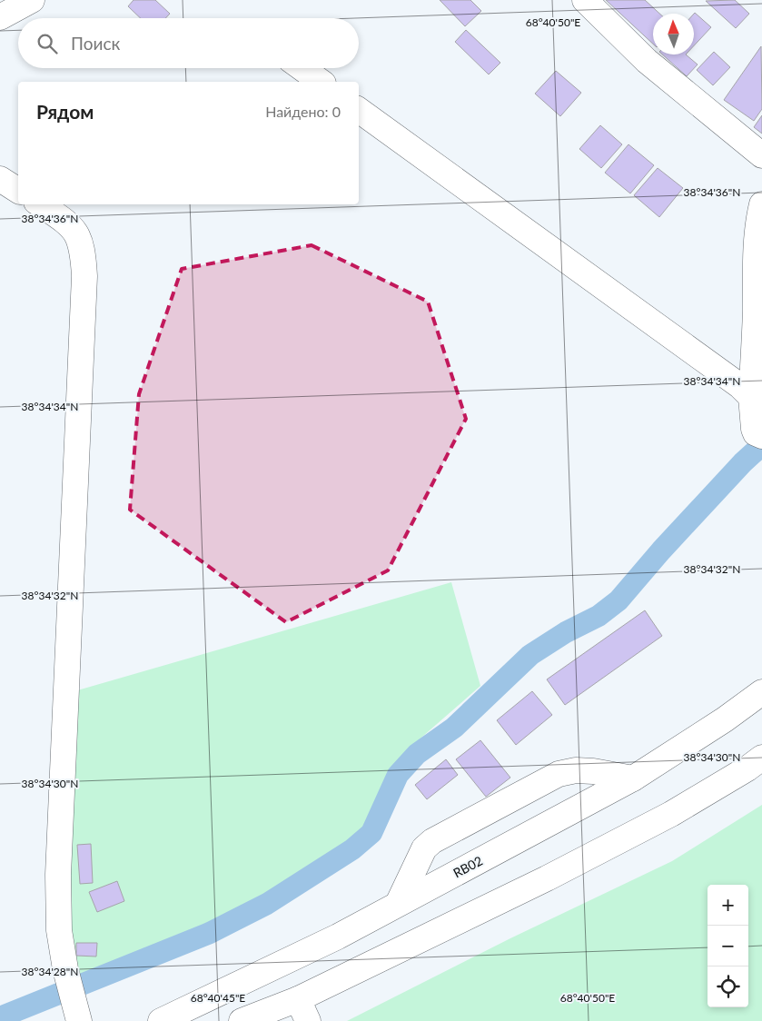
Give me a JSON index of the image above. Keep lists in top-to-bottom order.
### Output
{
  "streets": {
    "main road": ["RB02"]
  },
  "north": "top",
  "page": {
    "search": "Поиск",
    "heading": ["Рядом", "Найдено: 0"],
    "map_buttons": ["+", "−"]
  },
  "coordinates": [
    "68°40'50\"E",
    "38°34'36\"N",
    "38°34'34\"N",
    "38°34'32\"N",
    "38°34'30\"N",
    "38°34'28\"N",
    "68°40'45\"E"
  ]
}
